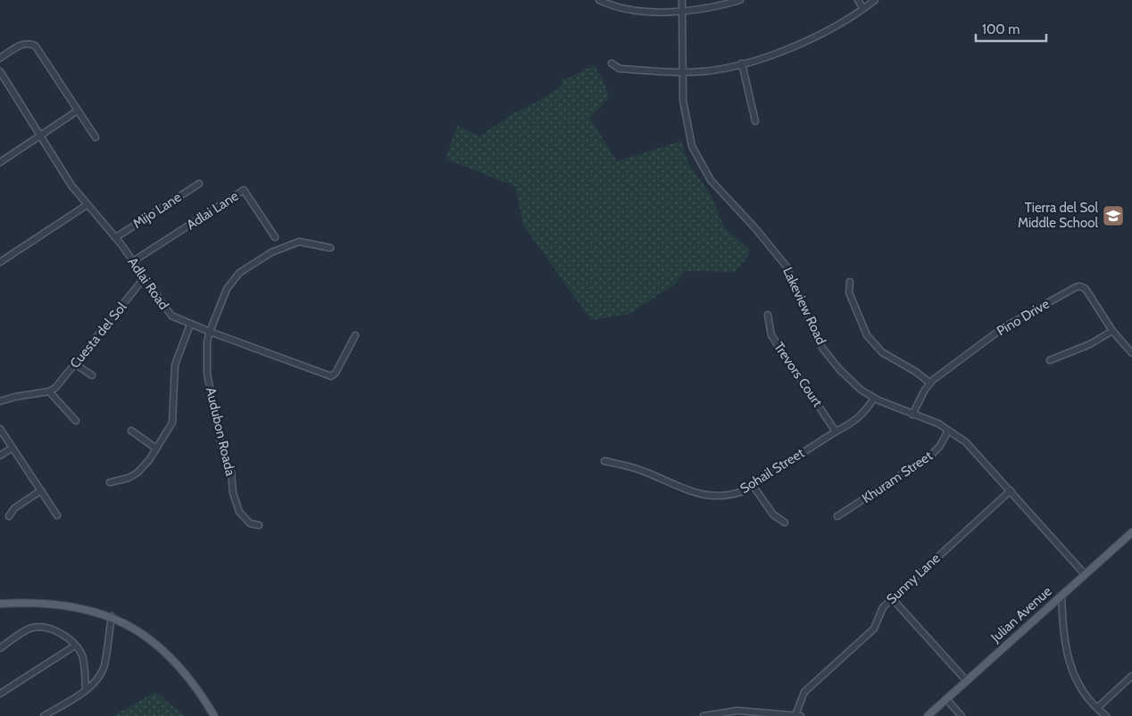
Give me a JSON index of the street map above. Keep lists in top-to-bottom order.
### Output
{
  "streets": {
    "main road": ["Julian Avenue"],
    "street": [
      "Mijo Lane",
      "Adlai Lane",
      "Adlai Road",
      "Lakeview Road",
      "Pino Drive",
      "Cuesta del Sol",
      "Trevors Court",
      "Audubon Roada",
      "Sohail Street",
      "Khuram Street",
      "Sunny Lane"
    ]
  },
  "crossings": [
    ["Mijo Lane", "Adlai Road"],
    ["Adlai Lane", "Adlai Road"],
    ["Adlai Road", "Cuesta del Sol"],
    ["Adlai Road", "Audubon Roada"],
    ["Lakeview Road", "Pino Drive"],
    ["Lakeview Road", "Sohail Street"],
    ["Lakeview Road", "Khuram Street"],
    ["Lakeview Road", "Sunny Lane"],
    ["Lakeview Road", "Julian Avenue"],
    ["Trevors Court", "Sohail Street"]
  ],
  "places": {
    "school or university": ["Tierra del Sol Middle School"]
  },
  "scale_bar": "100 m"
}
